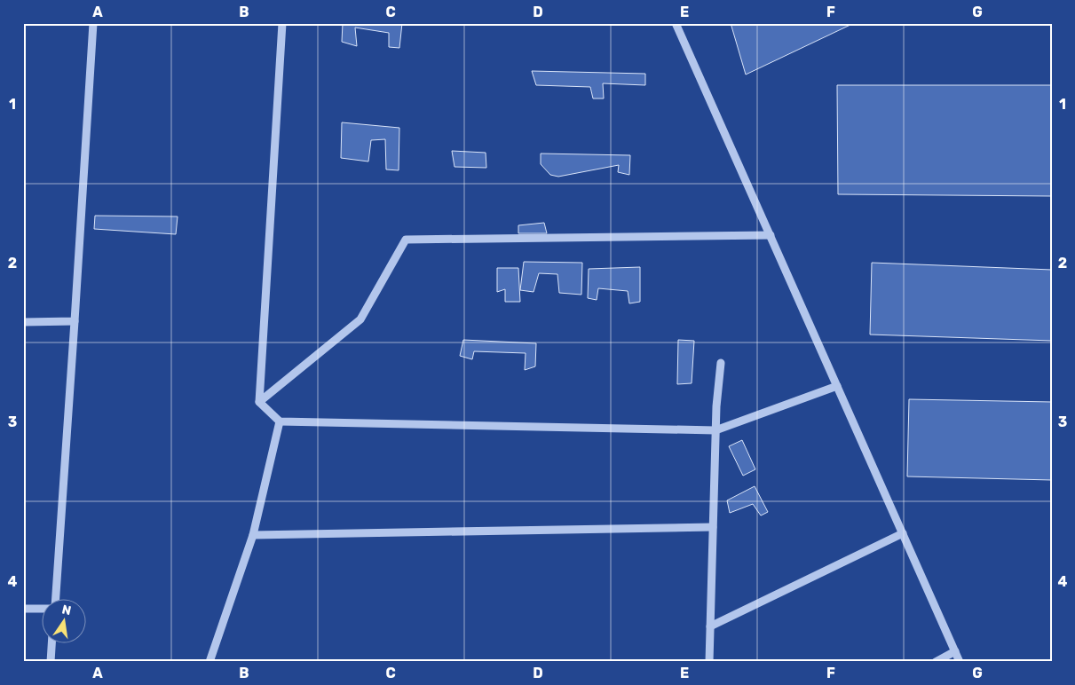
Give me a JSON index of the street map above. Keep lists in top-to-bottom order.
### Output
{
  "north": "top",
  "grid": {
    "columns": [
      "A",
      "B",
      "C",
      "D",
      "E",
      "F",
      "G"
    ],
    "rows": [
      "1",
      "2",
      "3",
      "4"
    ]
  }
}
